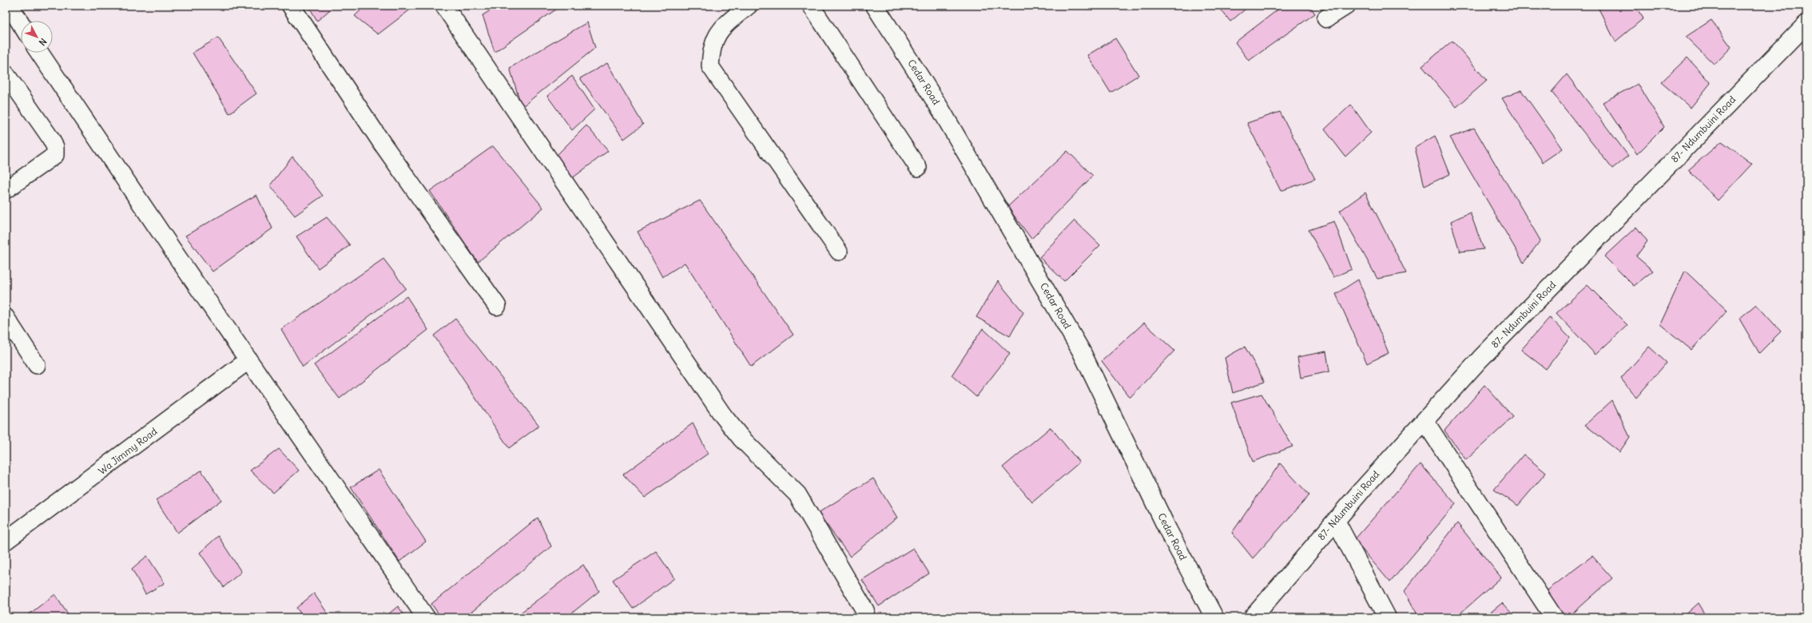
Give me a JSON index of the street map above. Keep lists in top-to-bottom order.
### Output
{
  "streets": {
    "street": ["Cedar Road", "87- Ndumbuini Road", "Wa Jimmy Road"]
  },
  "north": "bottom right"
}
